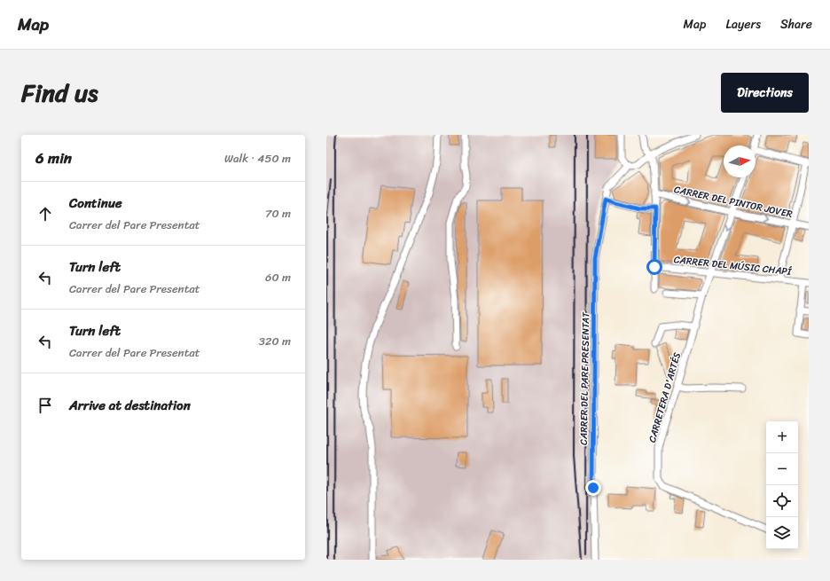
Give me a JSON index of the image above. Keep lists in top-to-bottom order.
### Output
{
  "streets": {
    "street": [
      "CARRER DEL PINTOR JOVER",
      "CARRER DEL MÚSIC CHAPÍ",
      "CARRER DEL PARE PRESENTAT",
      "CARRETERA D'ARTÉS"
    ]
  },
  "crossings": [
    ["CARRER DEL PINTOR JOVER", "CARRETERA D'ARTÉS"],
    ["CARRER DEL MÚSIC CHAPÍ", "CARRETERA D'ARTÉS"]
  ],
  "one_way": ["CARRER DEL PINTOR JOVER"],
  "north": "right",
  "page": {
    "header": "Map",
    "nav": ["Map", "Layers", "Share"],
    "title": "Find us",
    "buttons": "Directions",
    "heading": ["6 min", "Walk · 450 m"],
    "list": [
      ["Continue", "Carrer del Pare Presentat", "70 m"],
      ["Turn left", "Carrer del Pare Presentat", "60 m"],
      ["Turn left", "Carrer del Pare Presentat", "320 m"],
      "Arrive at destination"
    ],
    "map_buttons": ["+", "−"]
  }
}
